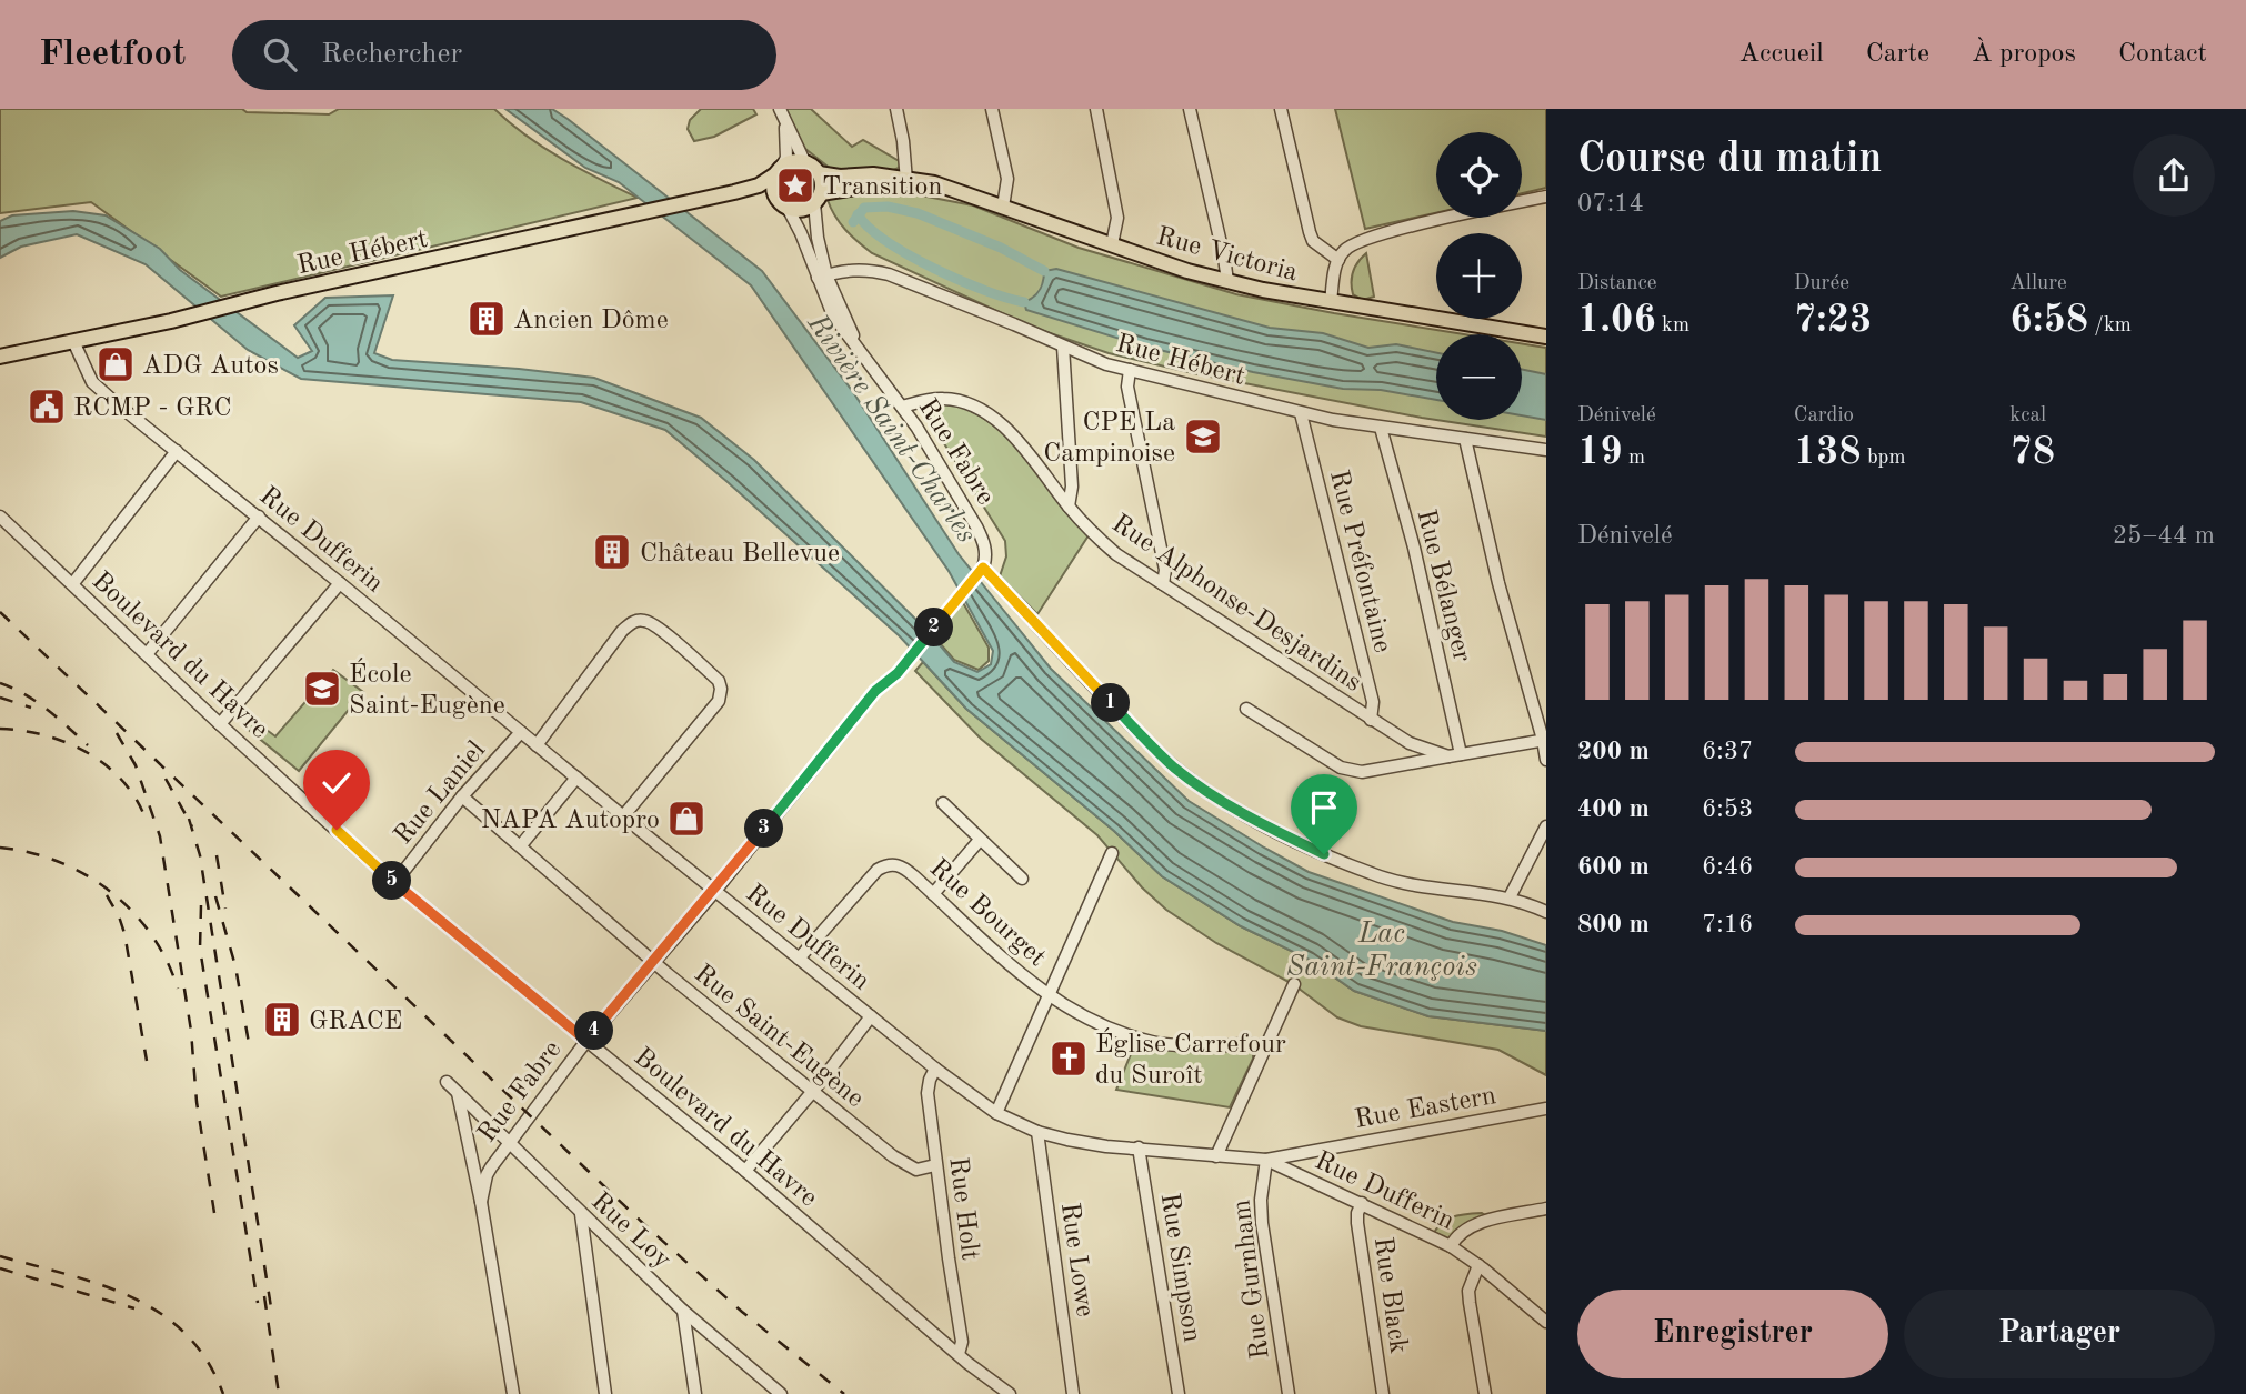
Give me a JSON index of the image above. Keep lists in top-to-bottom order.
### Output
{
  "streets": {
    "main road": ["Rue Hébert", "Rue Victoria"],
    "street": [
      "Rue Fabre",
      "Rue Dufferin",
      "Rue Préfontaine",
      "Rue Bélanger",
      "Rue Alphonse-Desjardins",
      "Boulevard du Havre",
      "Rue Laniel",
      "Rue Bourget",
      "Rue Saint-Eugène",
      "Rue Eastern",
      "Rue Holt",
      "Rue Loy",
      "Rue Lowe",
      "Rue Simpson",
      "Rue Gurnham",
      "Rue Black"
    ]
  },
  "crossings": [
    ["Rue Hébert", "Rue Victoria"],
    ["Rue Hébert", "Rue Fabre"],
    ["Rue Hébert", "Rue Dufferin"],
    ["Rue Hébert", "Rue Préfontaine"],
    ["Rue Hébert", "Rue Bélanger"],
    ["Rue Victoria", "Rue Fabre"],
    ["Rue Fabre", "Rue Dufferin"],
    ["Rue Fabre", "Rue Alphonse-Desjardins"],
    ["Rue Fabre", "Boulevard du Havre"],
    ["Rue Fabre", "Rue Saint-Eugène"],
    ["Rue Fabre", "Rue Loy"],
    ["Rue Dufferin", "Rue Laniel"],
    ["Rue Dufferin", "Rue Bourget"],
    ["Rue Dufferin", "Rue Eastern"],
    ["Rue Dufferin", "Rue Holt"],
    ["Rue Dufferin", "Rue Lowe"],
    ["Rue Dufferin", "Rue Simpson"],
    ["Rue Dufferin", "Rue Gurnham"],
    ["Rue Dufferin", "Rue Black"],
    ["Rue Préfontaine", "Rue Alphonse-Desjardins"],
    ["Rue Bélanger", "Rue Alphonse-Desjardins"],
    ["Boulevard du Havre", "Rue Laniel"],
    ["Boulevard du Havre", "Rue Holt"],
    ["Rue Laniel", "Rue Saint-Eugène"],
    ["Rue Saint-Eugène", "Rue Holt"],
    ["Rue Eastern", "Rue Gurnham"]
  ],
  "water": ["Rivière Saint-Charles", "Lac Saint-François"],
  "places": {
    "place": ["Transition"],
    "building": ["Ancien Dôme", "Château Bellevue", "GRACE"],
    "shop": ["ADG Autos", "NAPA Autopro"],
    "public building": ["RCMP - GRC"],
    "school or university": ["CPE La Campinoise", "École Saint-Eugène"],
    "church": ["Église Carrefour du Suroît"]
  },
  "page": {
    "header": "Fleetfoot",
    "search": "Rechercher",
    "nav": [
      "Accueil",
      "Carte",
      "À propos",
      "Contact"
    ],
    "heading": ["Course du matin", "07:14"],
    "map_buttons": ["+", "−"],
    "stats": [
      ["Distance", "1.06 km"],
      ["Durée", "7:23"],
      ["Allure", "6:58 /km"],
      ["Dénivelé", "19 m"],
      ["Cardio", "138 bpm"],
      ["kcal", "78"]
    ],
    "chart": ["Dénivelé", "25–44 m"],
    "pins": [
      "2",
      "1",
      "3",
      "5",
      "4"
    ],
    "list": [
      {
        "name": "200 m",
        "note": "6:37"
      },
      {
        "name": "400 m",
        "note": "6:53"
      },
      {
        "name": "600 m",
        "note": "6:46"
      },
      {
        "name": "800 m",
        "note": "7:16"
      }
    ],
    "buttons": ["Enregistrer", "Partager"]
  }
}
